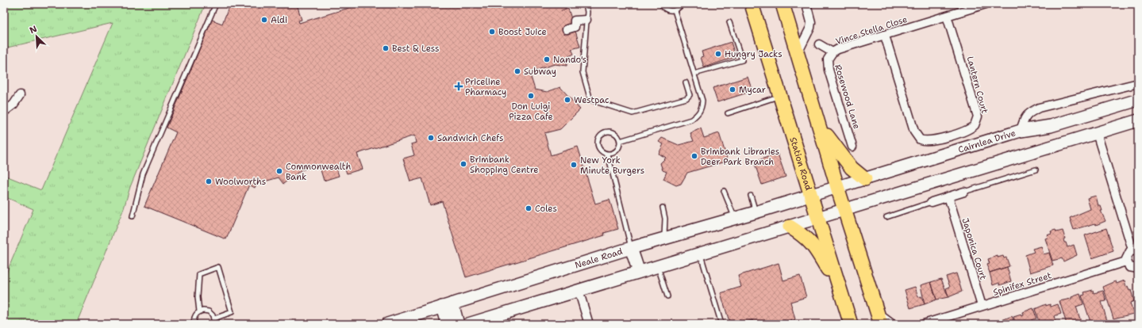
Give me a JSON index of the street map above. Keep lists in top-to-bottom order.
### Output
{
  "streets": {
    "main road": ["Station Road"],
    "street": [
      "Vince Stella Close",
      "Lantern Court",
      "Rosewood Lane",
      "Cairnlea Drive",
      "Japonica Court",
      "Neale Road",
      "Spinifex Street"
    ]
  },
  "crossings": [
    ["Vince Stella Close", "Lantern Court"],
    ["Vince Stella Close", "Rosewood Lane"],
    ["Cairnlea Drive", "Station Road"],
    ["Cairnlea Drive", "Neale Road"],
    ["Station Road", "Neale Road"],
    ["Japonica Court", "Spinifex Street"]
  ],
  "places": {
    "other": [
      "Aldi",
      "Boost Juice",
      "Best & Less",
      "Hungry Jacks",
      "Nando's",
      "Subway",
      "Mycar",
      "Don Luigi Pizza Cafe",
      "Westpac",
      "Sandwich Chefs",
      "Brimbank Libraries Deer Park Branch",
      "Brimbank Shopping Centre",
      "New York Minute Burgers",
      "Commonwealth Bank",
      "Woolworths",
      "Coles"
    ],
    "health": ["Priceline Pharmacy"]
  },
  "north": "top left"
}
